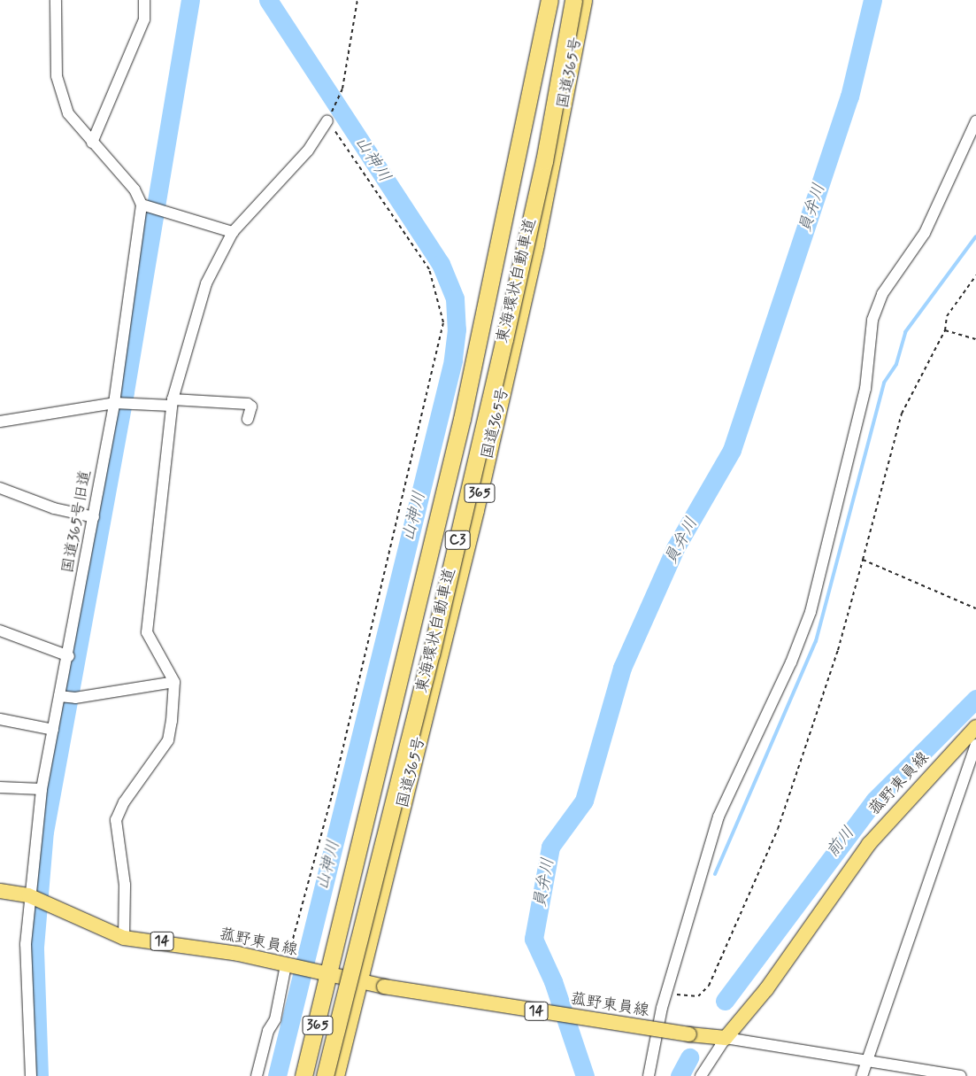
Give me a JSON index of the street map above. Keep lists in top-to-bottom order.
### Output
{
  "streets": {
    "highway": [
      "国道365号",
      "東海環状自動車道",
      "365",
      "C3"
    ],
    "main road": ["菰野東員線", "14"],
    "street": ["国道365号旧道"]
  },
  "crossings": [
    ["国道365号", "菰野東員線"],
    ["365", "菰野東員線"],
    ["国道365号旧道", "菰野東員線"]
  ],
  "water": ["山神川", "員弁川", "前川"]
}
